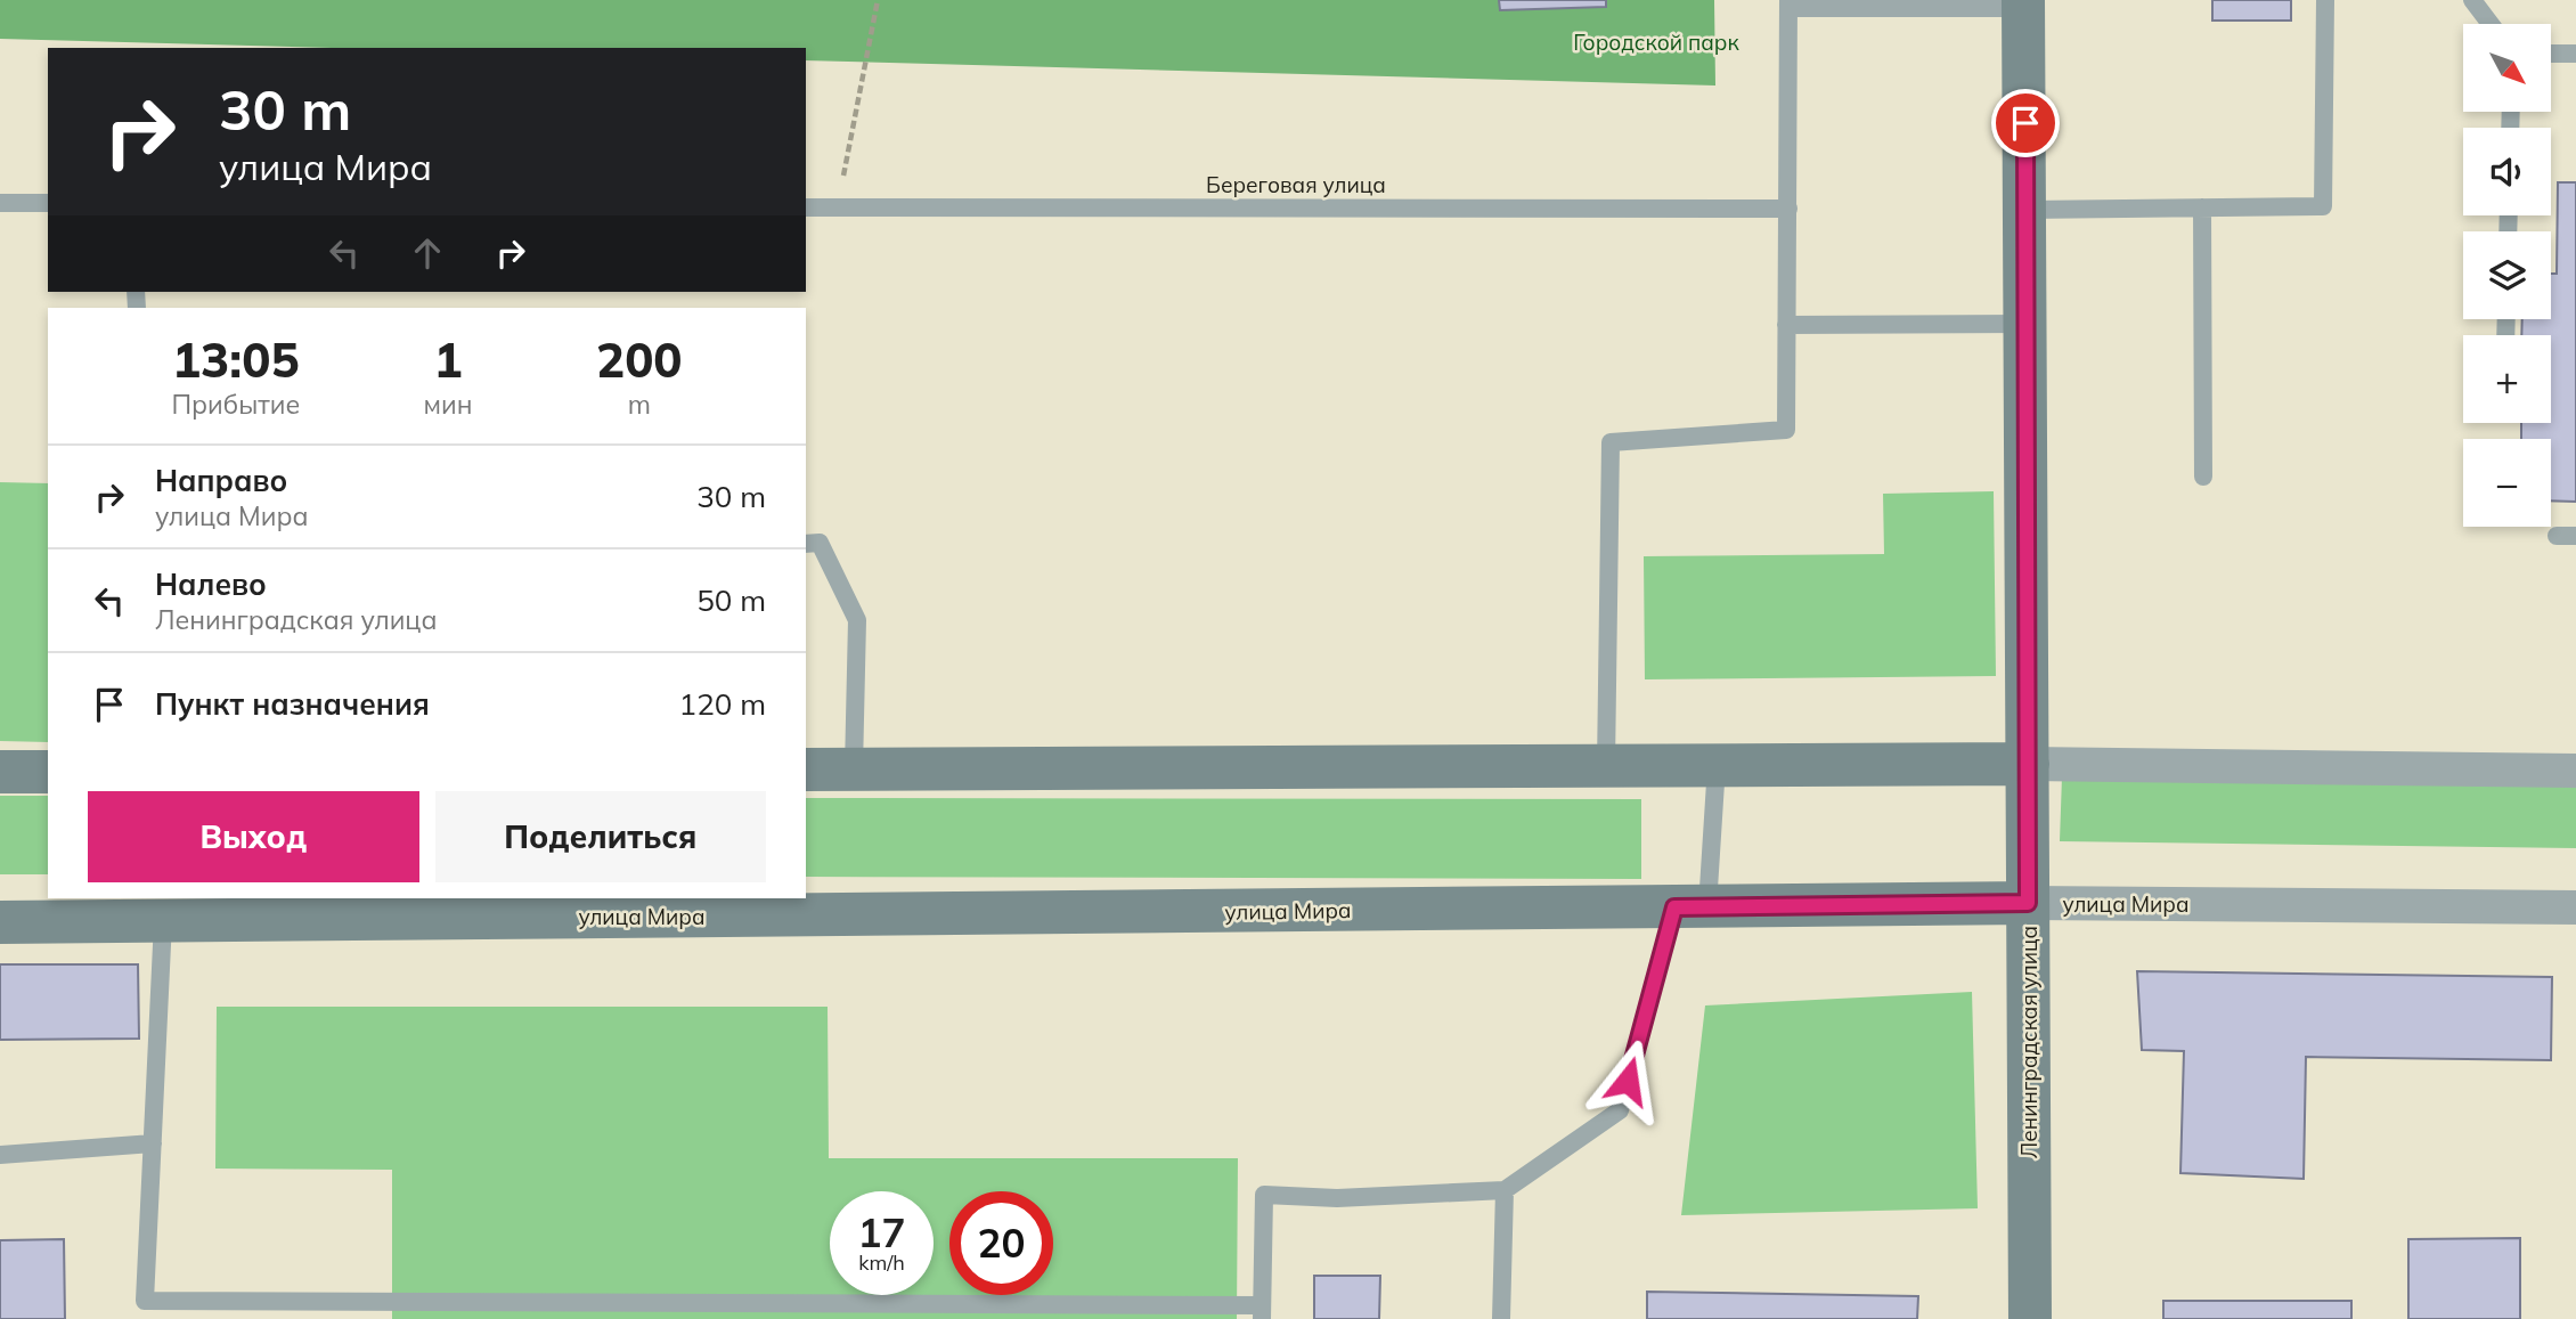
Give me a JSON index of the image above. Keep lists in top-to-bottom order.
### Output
{
  "streets": {
    "main road": ["улица Мира", "Ленинградская улица"],
    "lane": ["Береговая улица"]
  },
  "crossings": [
    ["улица Мира", "Ленинградская улица"]
  ],
  "parks": ["Городской парк"],
  "north": "bottom right",
  "page": {
    "map_buttons": ["+", "−"],
    "turn": ["30 m", "улица Мира"],
    "eta": [
      "13:05",
      "Прибытие",
      "1",
      "мин",
      "200",
      "m"
    ],
    "list": [
      {
        "name": "Направо",
        "note": "улица Мира",
        "value": "30 m"
      },
      {
        "name": "Налево",
        "note": "Ленинградская улица",
        "value": "50 m"
      },
      {
        "name": "Пункт назначения",
        "value": "120 m"
      }
    ],
    "buttons": ["Выход", "Поделиться"],
    "speed": "17 km/h",
    "limit": "20"
  }
}
